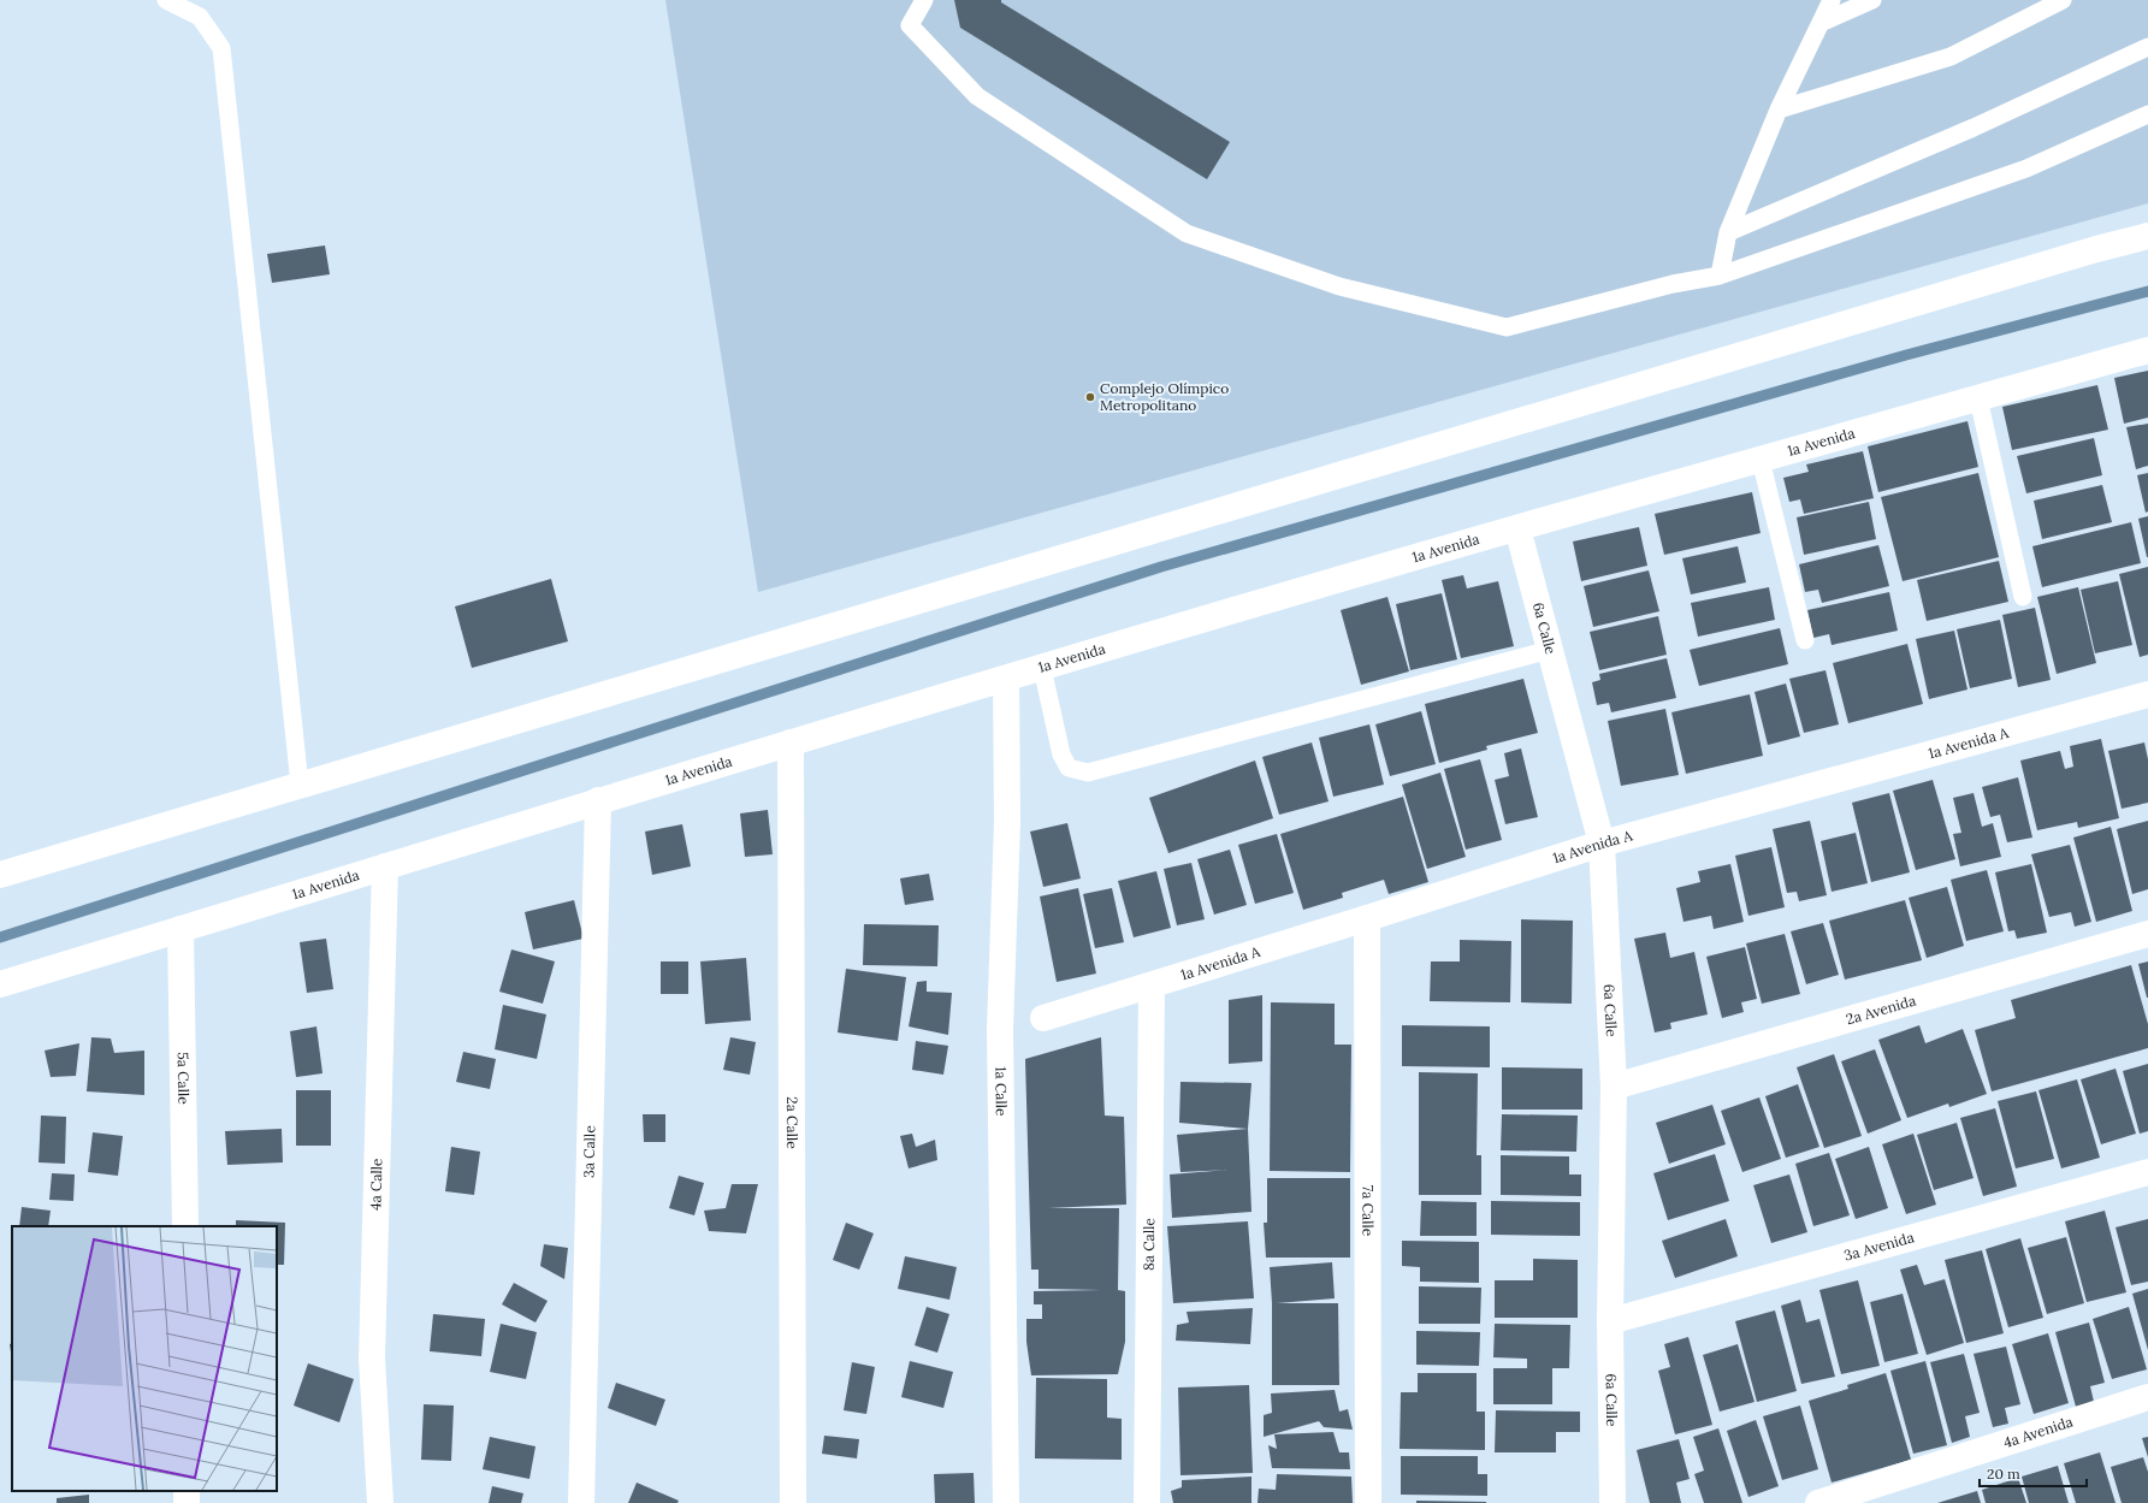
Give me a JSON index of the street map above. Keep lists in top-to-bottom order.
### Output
{
  "streets": {
    "street": [
      "1a Avenida",
      "6a Calle",
      "1a Avenida A",
      "2a Avenida",
      "5a Calle",
      "1a Calle",
      "2a Calle",
      "3a Calle",
      "4a Calle",
      "7a Calle",
      "8a Calle",
      "3a Avenida",
      "4a Avenida"
    ]
  },
  "crossings": [
    ["1a Avenida", "6a Calle"],
    ["1a Avenida", "5a Calle"],
    ["1a Avenida", "1a Calle"],
    ["1a Avenida", "2a Calle"],
    ["1a Avenida", "3a Calle"],
    ["1a Avenida", "4a Calle"],
    ["6a Calle", "1a Avenida A"],
    ["6a Calle", "2a Avenida"],
    ["6a Calle", "3a Avenida"],
    ["1a Avenida A", "7a Calle"],
    ["1a Avenida A", "8a Calle"]
  ],
  "places": ["Complejo Olímpico Metropolitano"],
  "scale_bar": "20 m"
}
